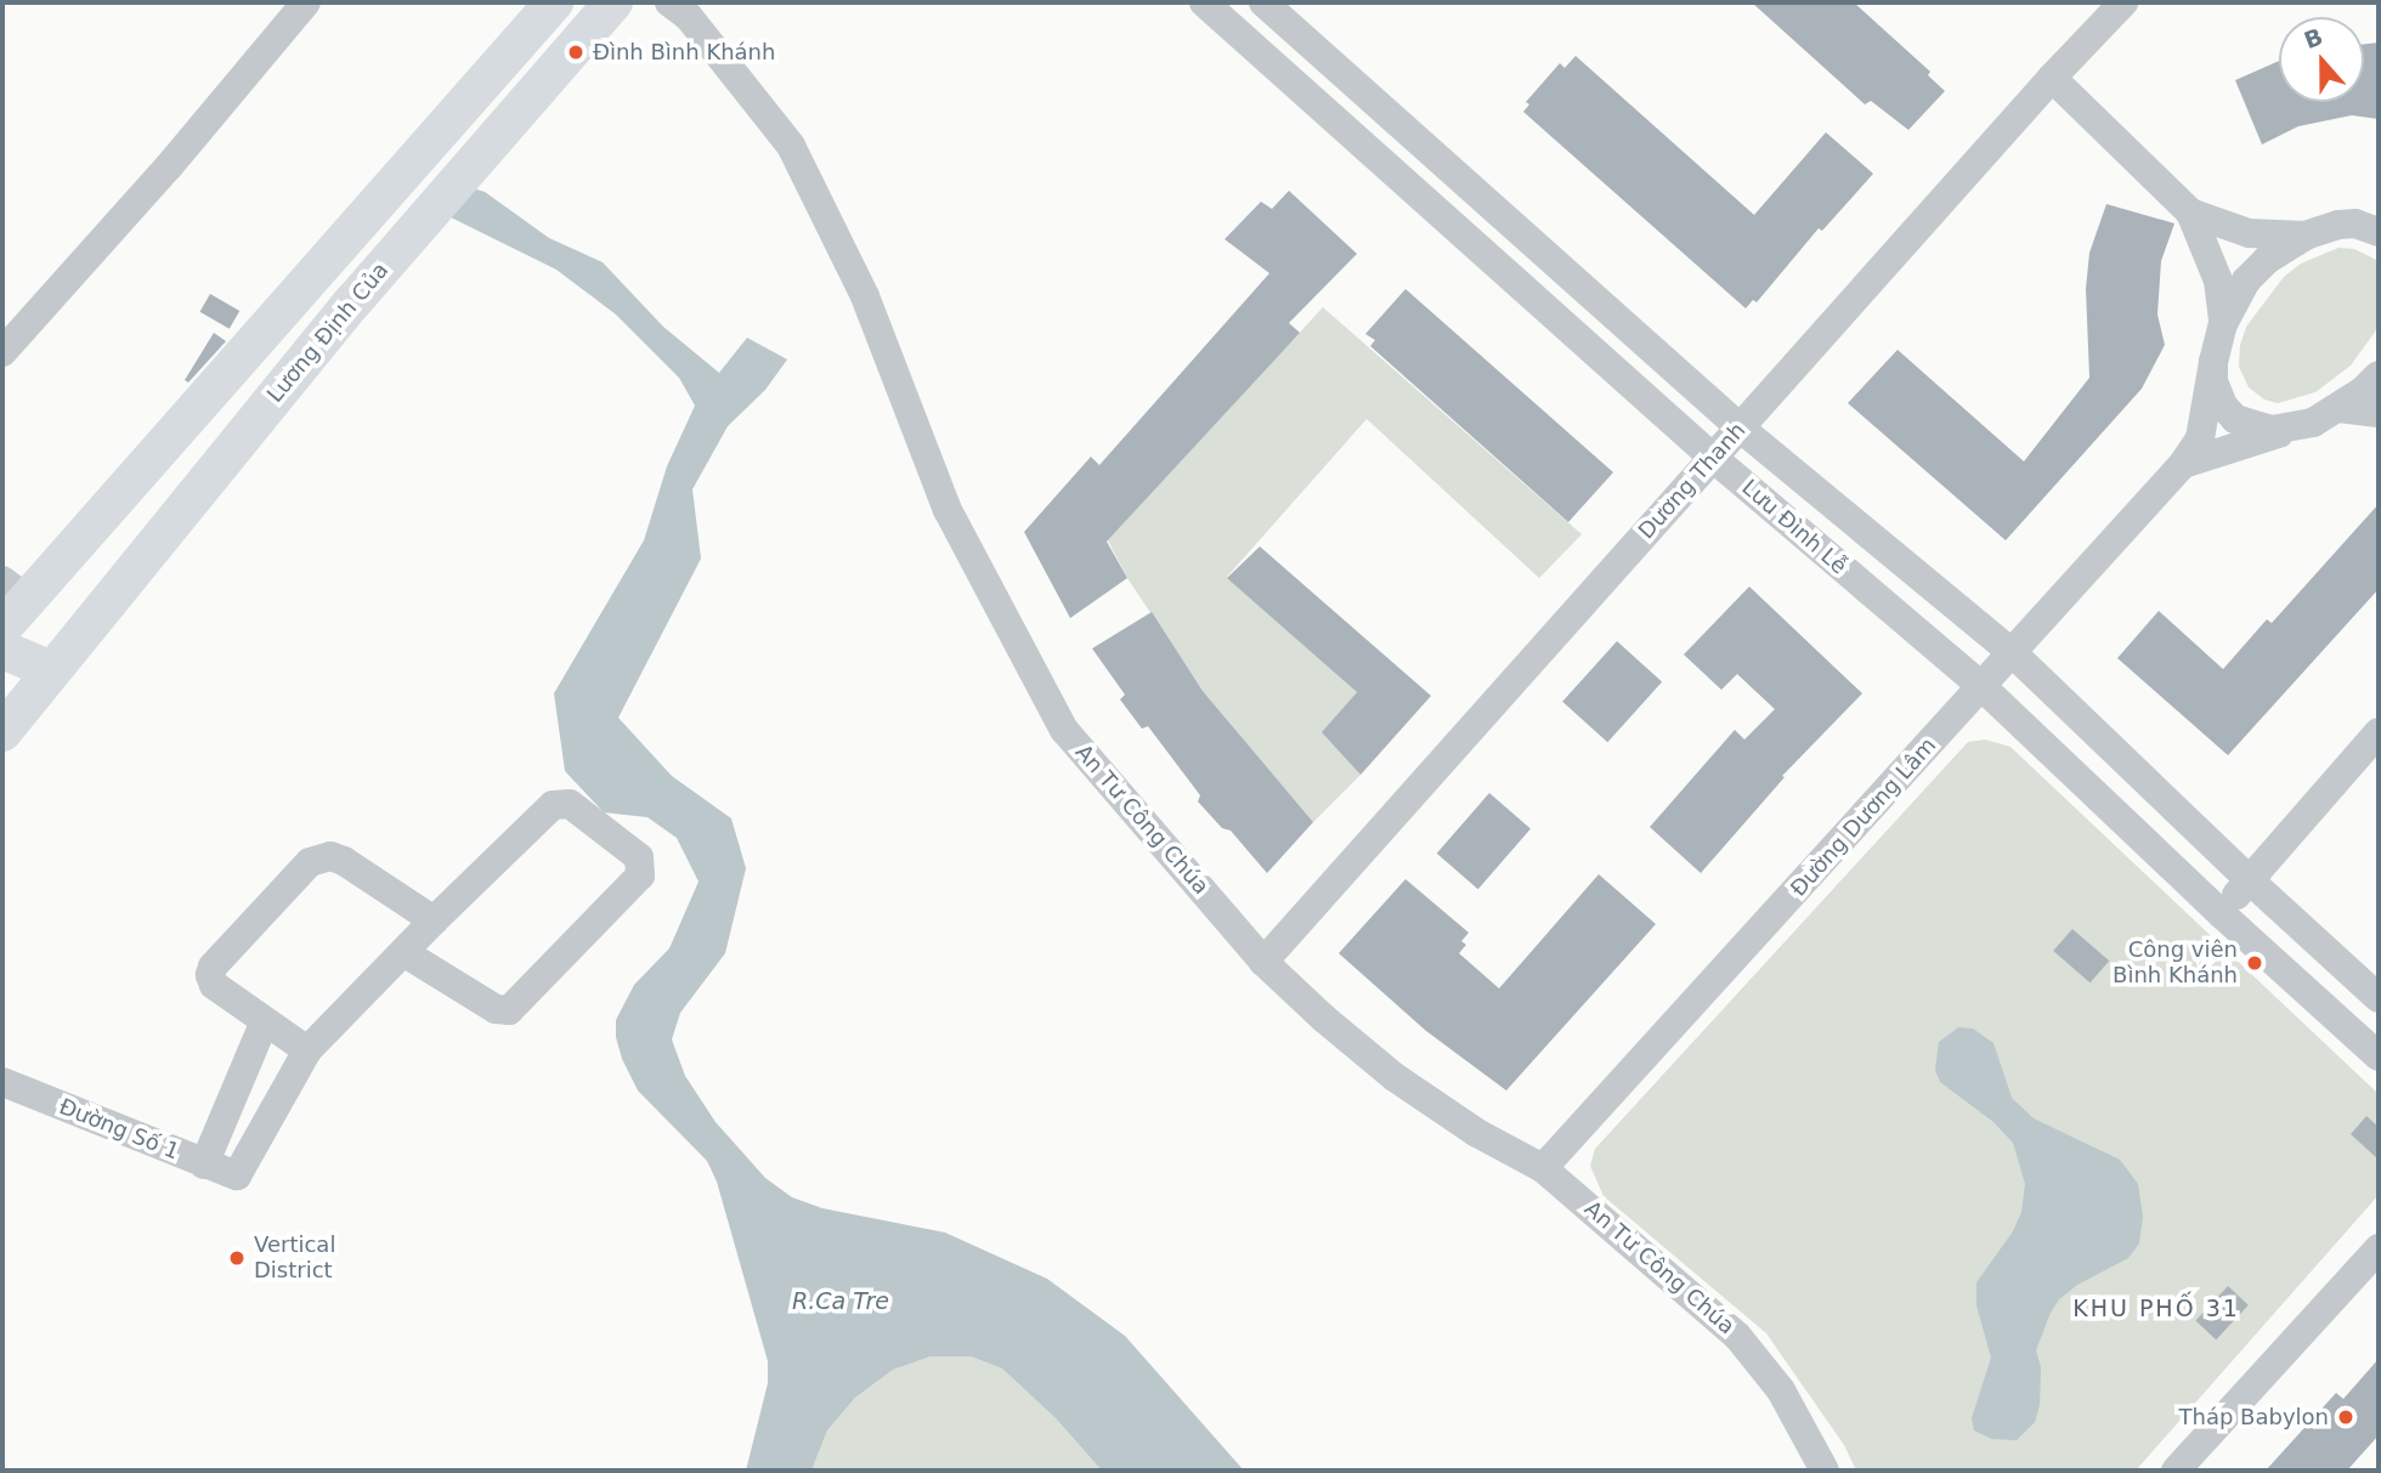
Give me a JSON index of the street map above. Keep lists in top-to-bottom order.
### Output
{
  "streets": {
    "main road": ["Lương Định Của"],
    "street": [
      "Dương Thanh",
      "Lưu Đình Lễ",
      "Đường Dương Lâm",
      "An Tư Công Chúa",
      "Đường Số 1"
    ]
  },
  "crossings": [
    ["Dương Thanh", "Lưu Đình Lễ"],
    ["Dương Thanh", "An Tư Công Chúa"],
    ["Lưu Đình Lễ", "Đường Dương Lâm"],
    ["Đường Dương Lâm", "An Tư Công Chúa"]
  ],
  "districts": ["KHU PHỐ 31"],
  "water": ["R.Ca Tre"],
  "places": [
    "Đình Bình Khánh",
    "Công viên Bình Khánh",
    "Vertical District",
    "Tháp Babylon"
  ],
  "north": "top"
}
